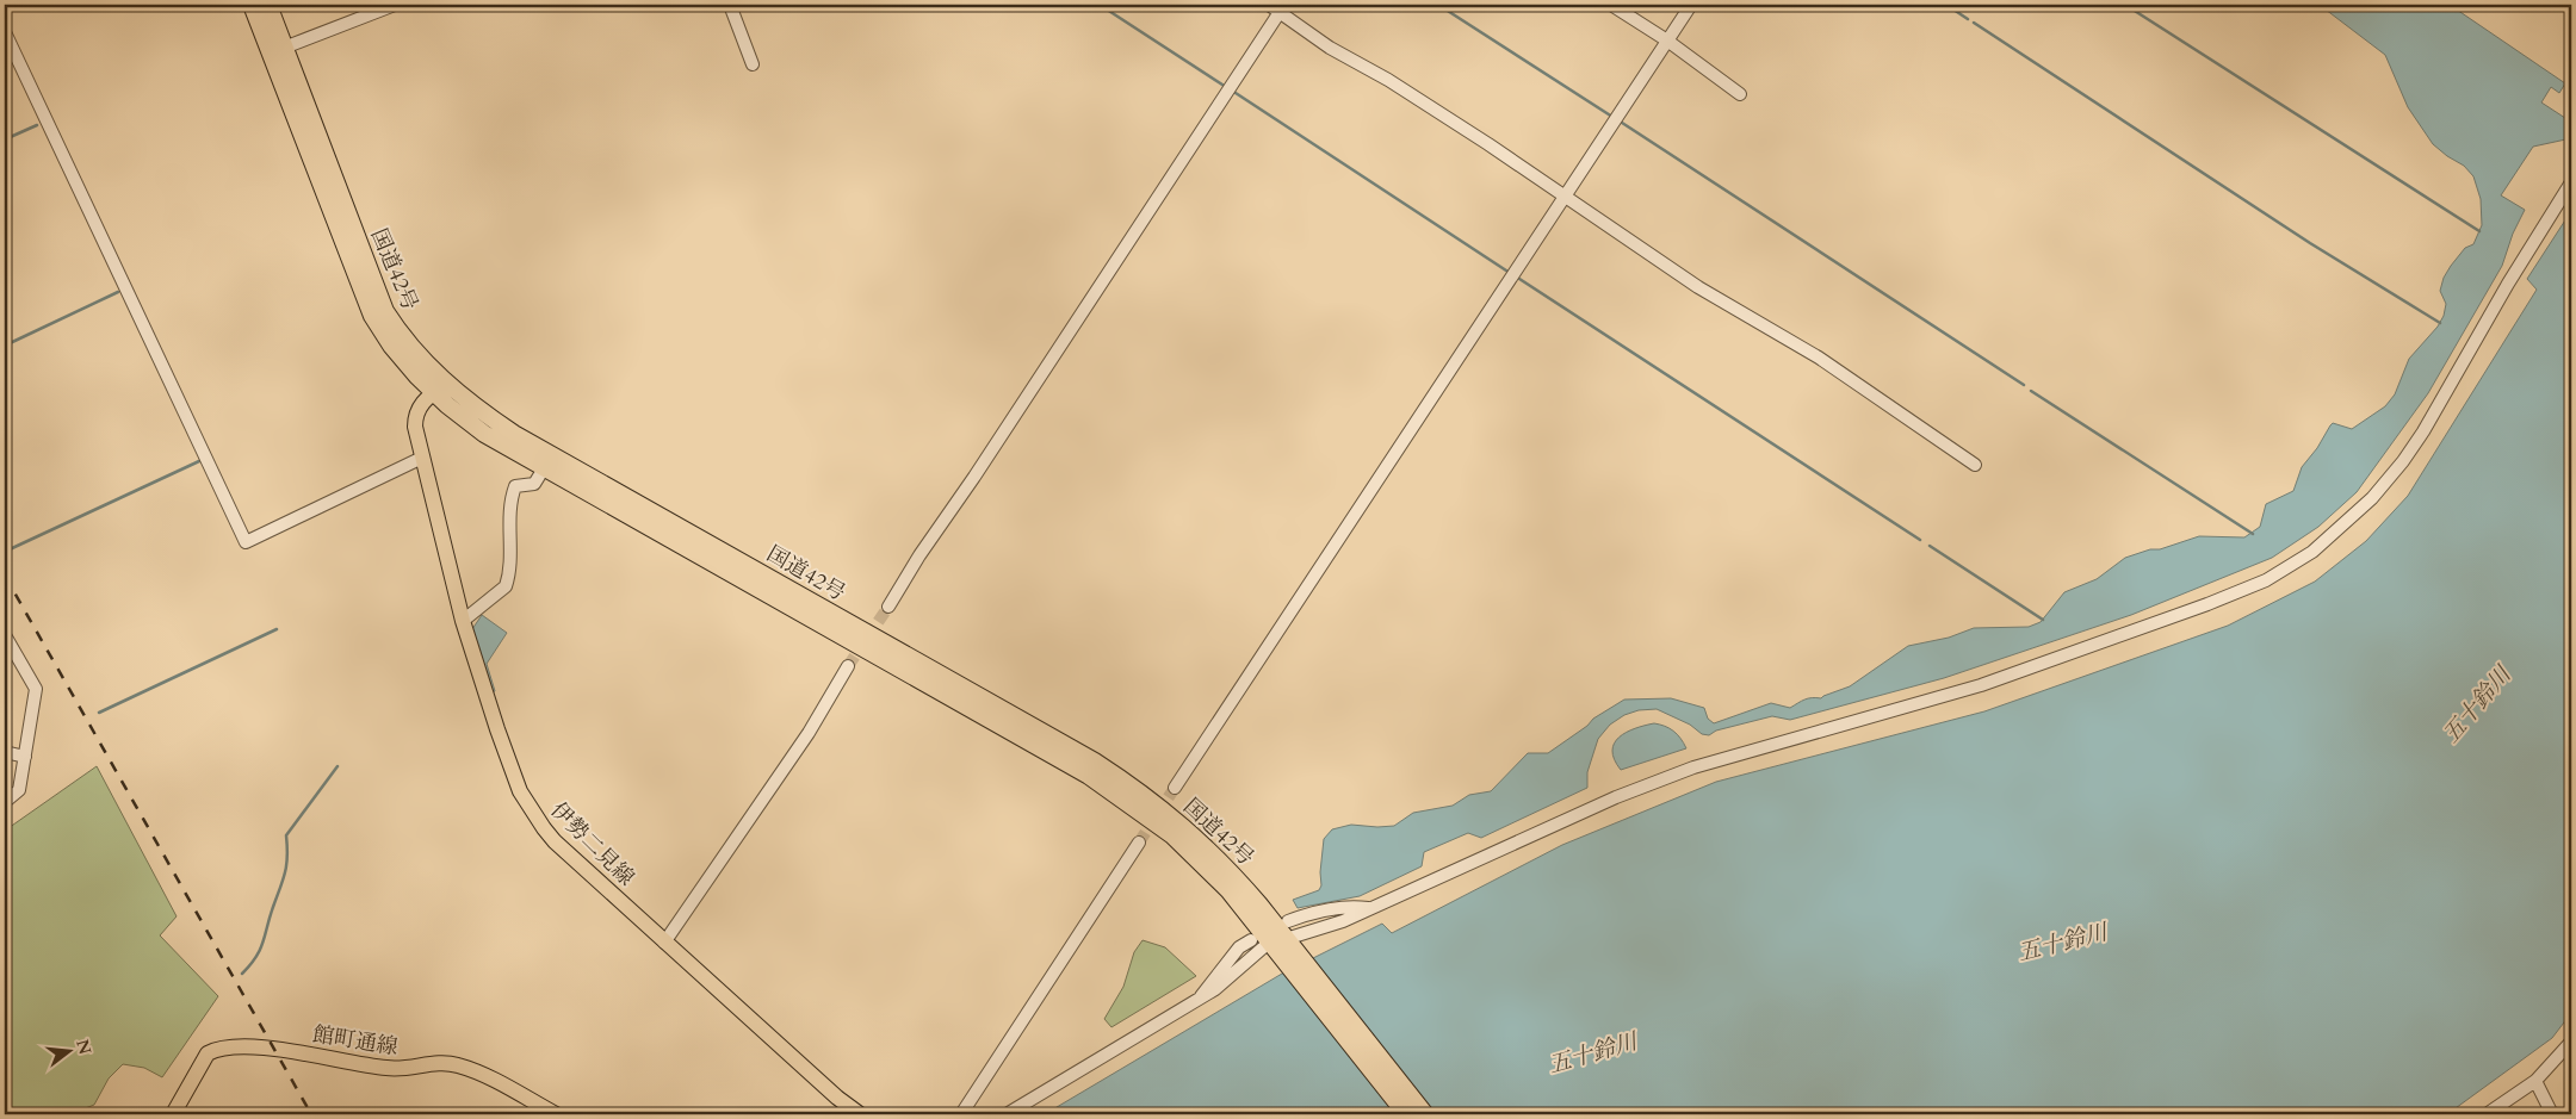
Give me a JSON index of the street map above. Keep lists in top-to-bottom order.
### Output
{
  "streets": {
    "highway": ["国道42号"],
    "main road": ["伊勢二見線", "館町通線"]
  },
  "crossings": [
    ["国道42号", "伊勢二見線"]
  ],
  "water": ["五十鈴川"],
  "north": "right"
}
